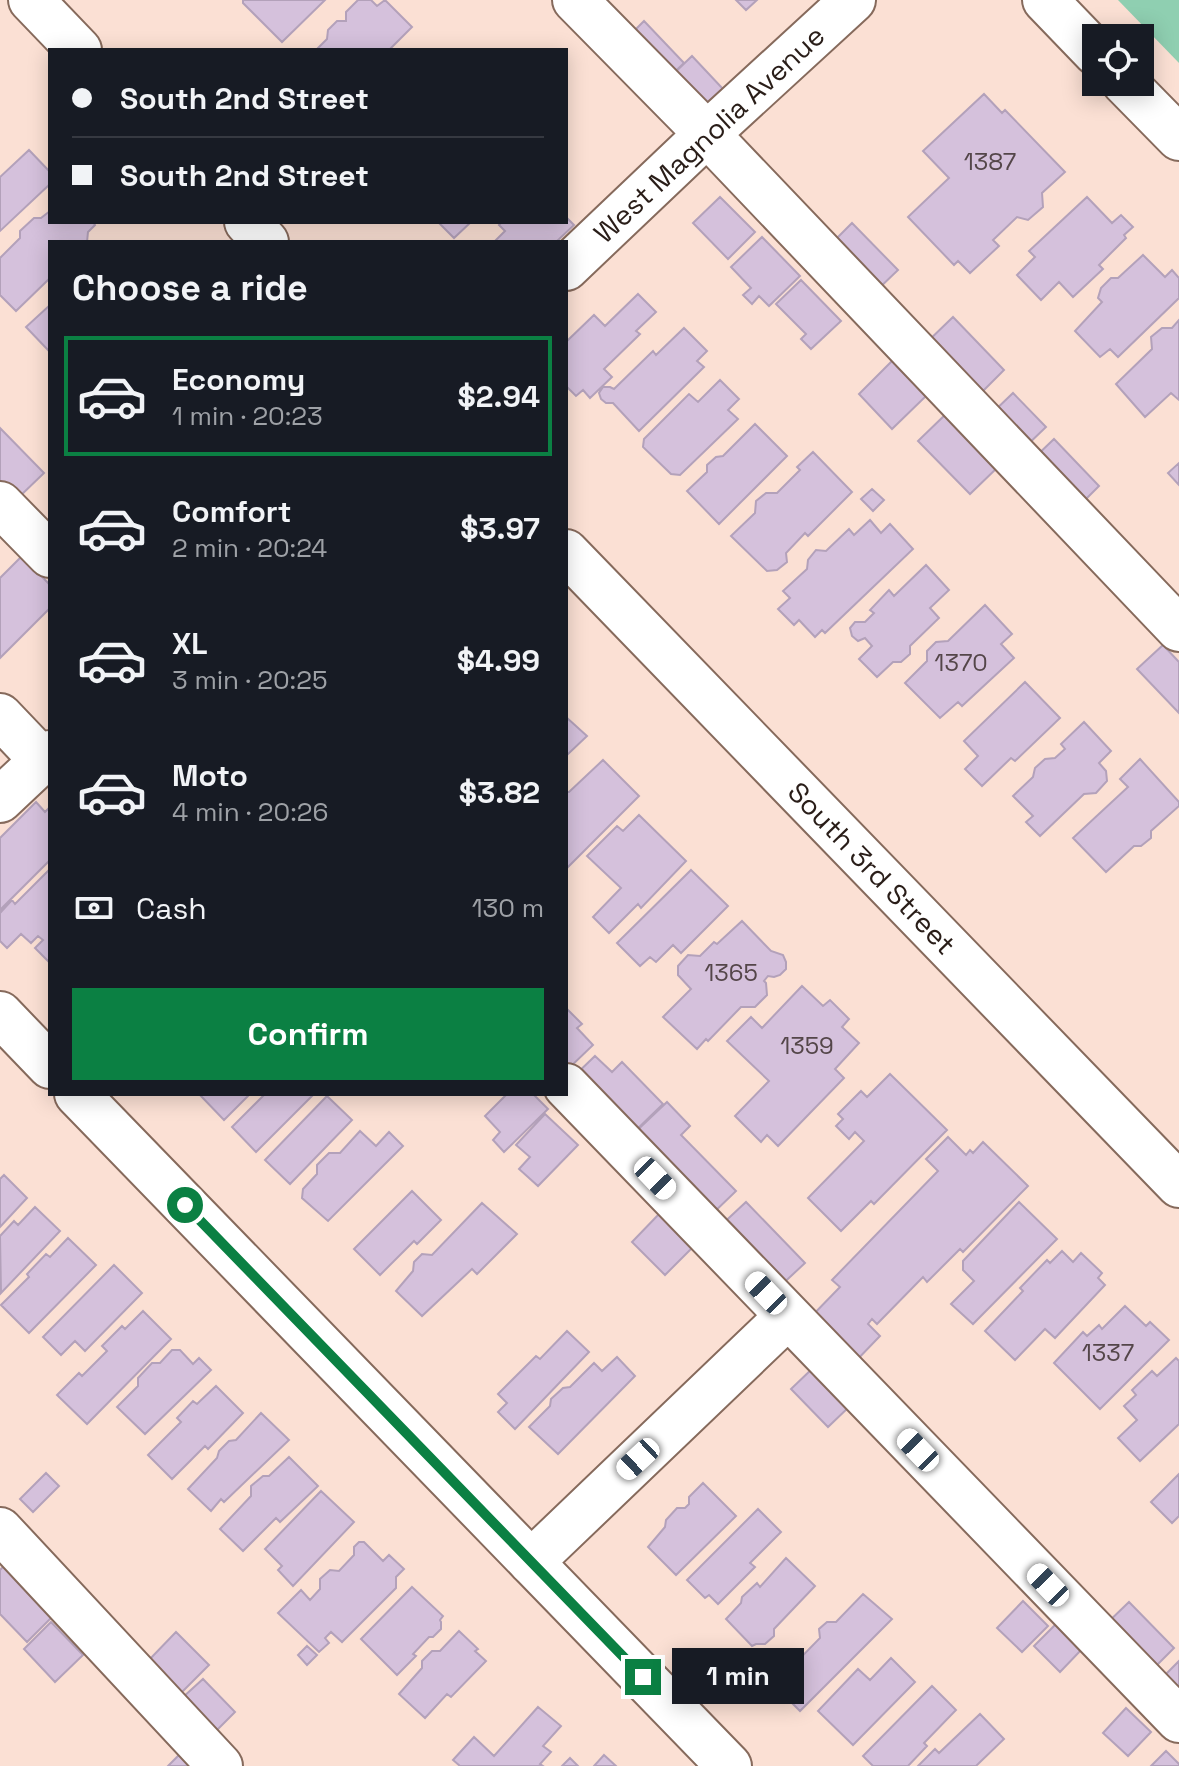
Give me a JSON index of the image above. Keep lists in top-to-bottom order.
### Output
{
  "streets": {
    "main road": ["West Magnolia Avenue", "South 3rd Street"]
  },
  "house_numbers": [
    "1387",
    "1370",
    "1365",
    "1359",
    "1337"
  ],
  "page": {
    "banner": ["South 2nd Street", "South 2nd Street"],
    "heading": "Choose a ride",
    "list": [
      {
        "name": "Economy",
        "note": "1 min · 20:23",
        "value": "$2.94"
      },
      {
        "name": "Comfort",
        "note": "2 min · 20:24",
        "value": "$3.97"
      },
      {
        "name": "XL",
        "note": "3 min · 20:25",
        "value": "$4.99"
      },
      {
        "name": "Moto",
        "note": "4 min · 20:26",
        "value": "$3.82"
      }
    ],
    "pay": ["Cash", "130 m"],
    "buttons": "Confirm",
    "bubble": "1 min"
  }
}
